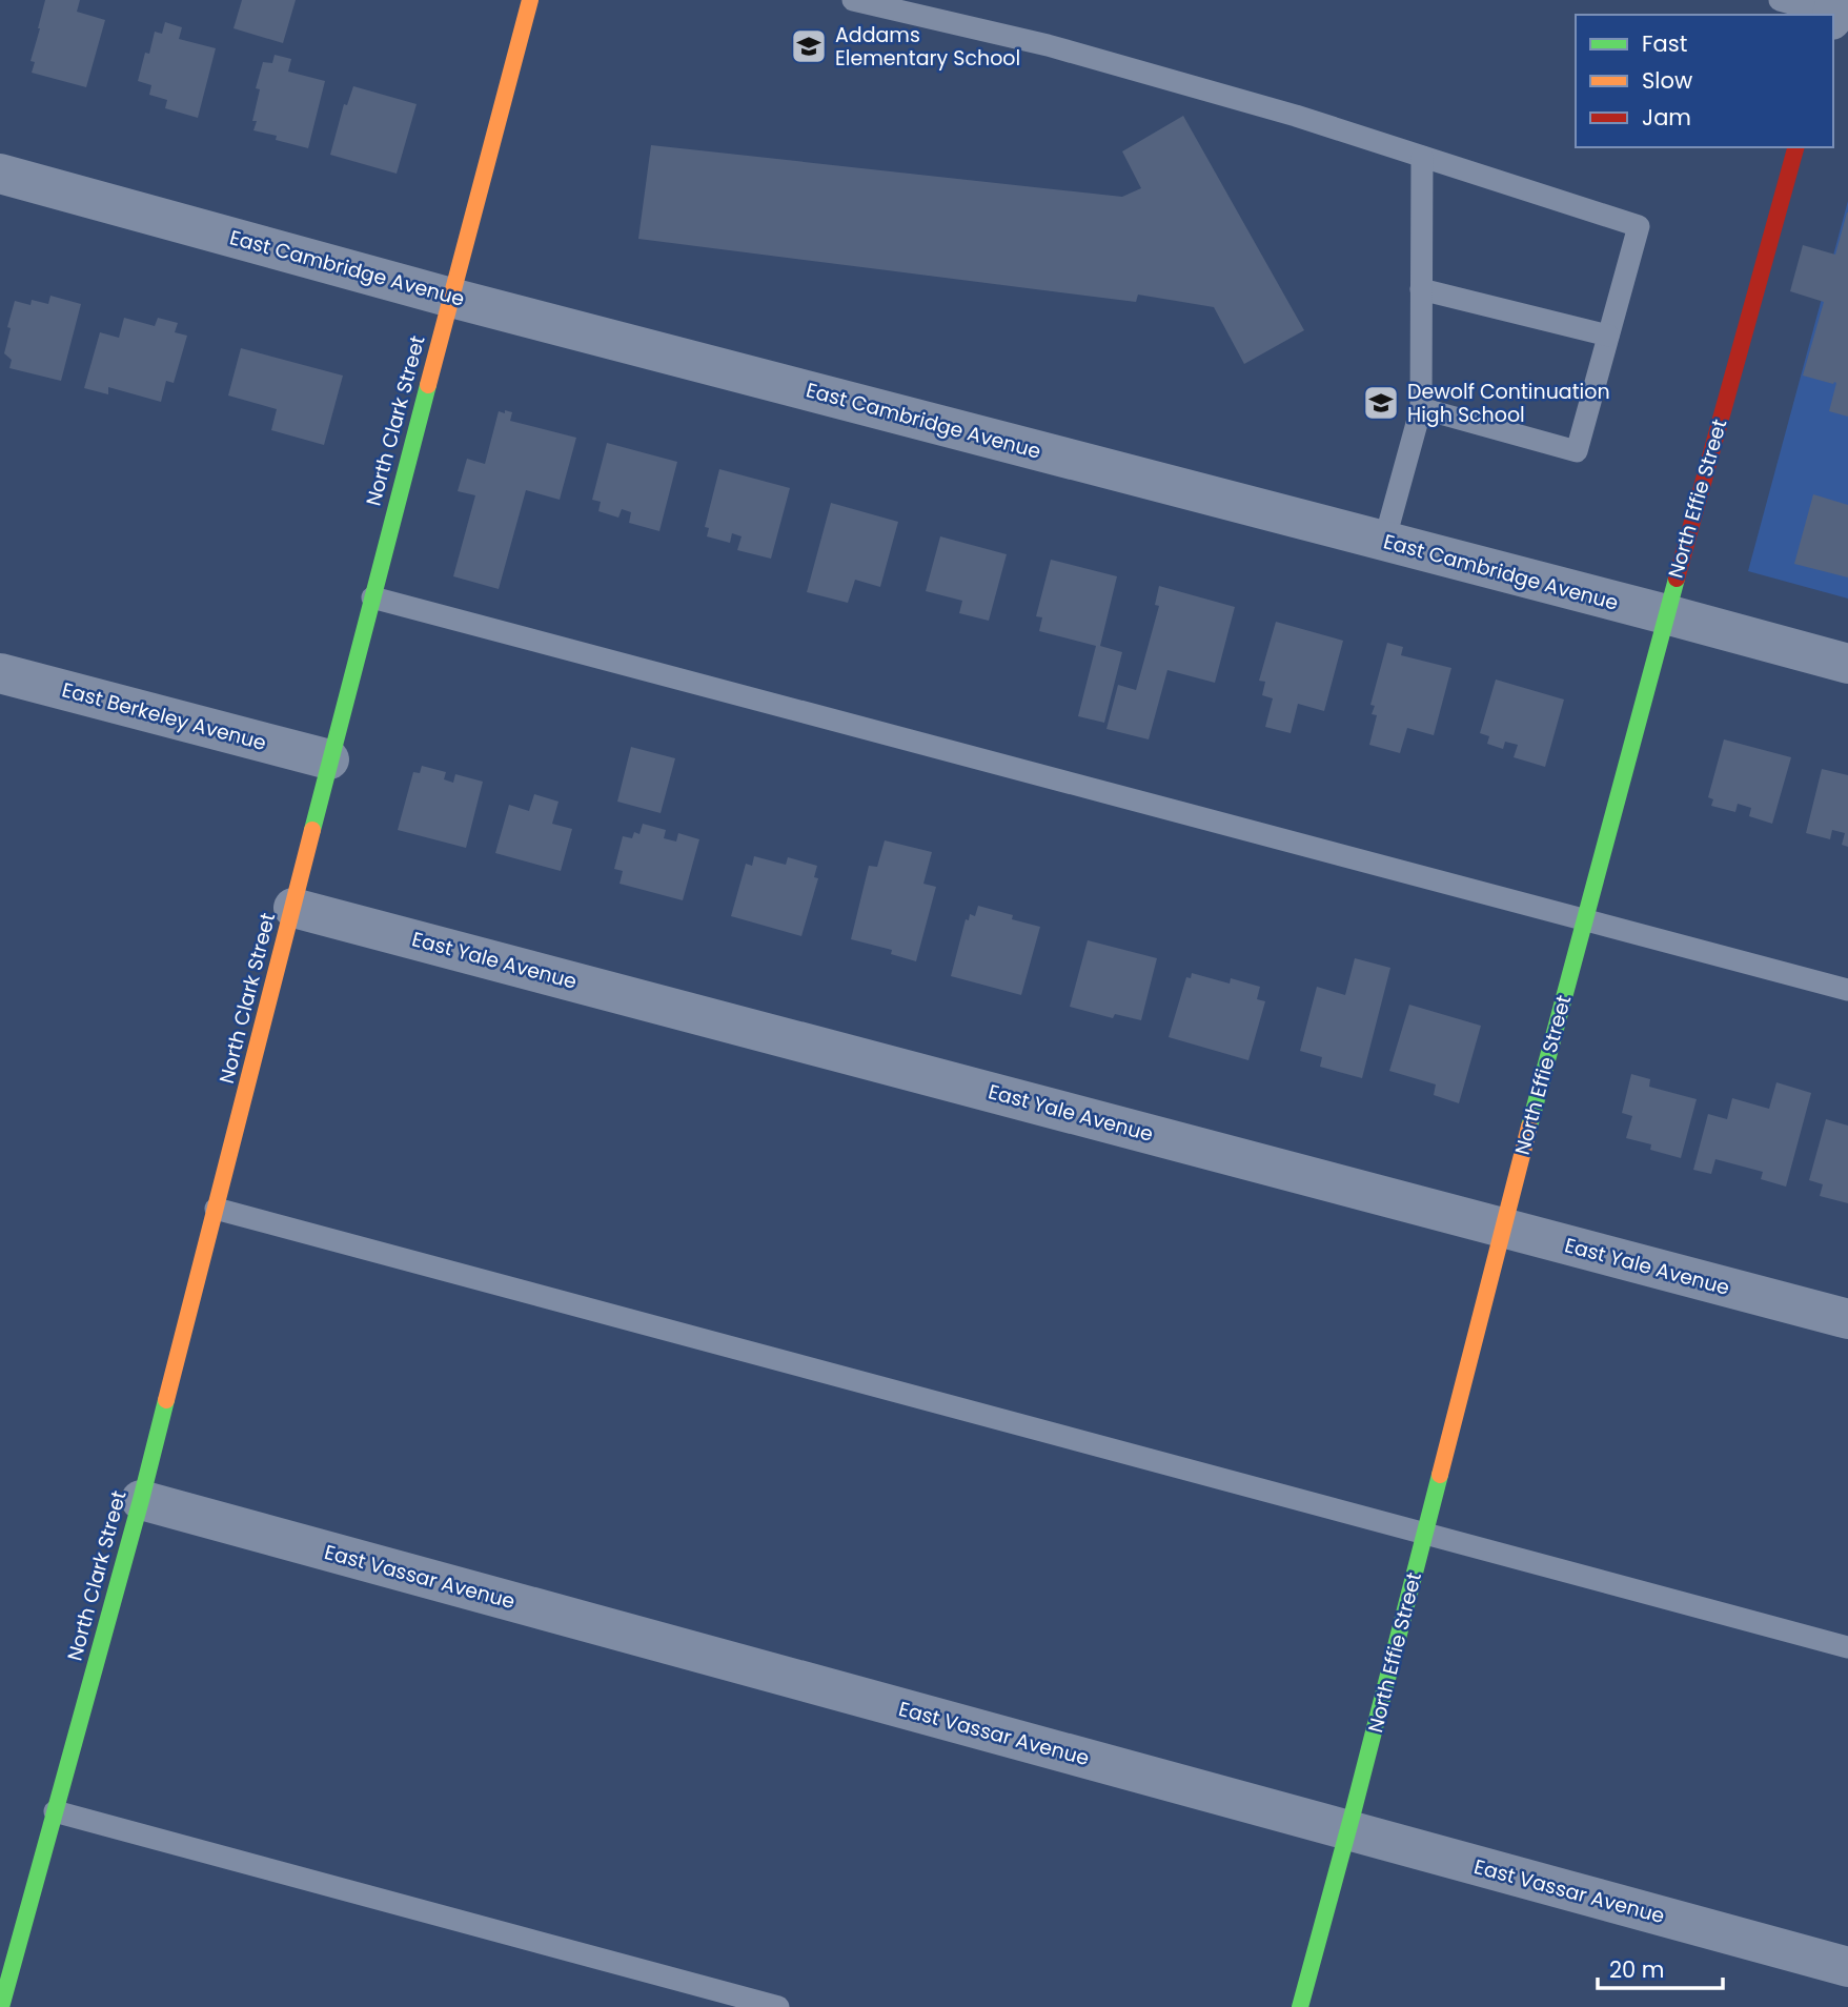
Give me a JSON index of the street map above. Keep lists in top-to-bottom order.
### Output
{
  "streets": {
    "street": [
      "East Cambridge Avenue",
      "North Clark Street",
      "North Effie Street",
      "East Berkeley Avenue",
      "East Yale Avenue",
      "East Vassar Avenue"
    ]
  },
  "crossings": [
    ["East Cambridge Avenue", "North Clark Street"],
    ["East Cambridge Avenue", "North Effie Street"],
    ["North Clark Street", "East Berkeley Avenue"],
    ["North Clark Street", "East Yale Avenue"],
    ["North Clark Street", "East Vassar Avenue"],
    ["North Effie Street", "East Yale Avenue"],
    ["North Effie Street", "East Vassar Avenue"]
  ],
  "places": {
    "school or university": ["Addams Elementary School", "Dewolf Continuation High School"]
  },
  "legend": ["Fast", "Slow", "Jam"],
  "scale_bar": "20 m"
}
